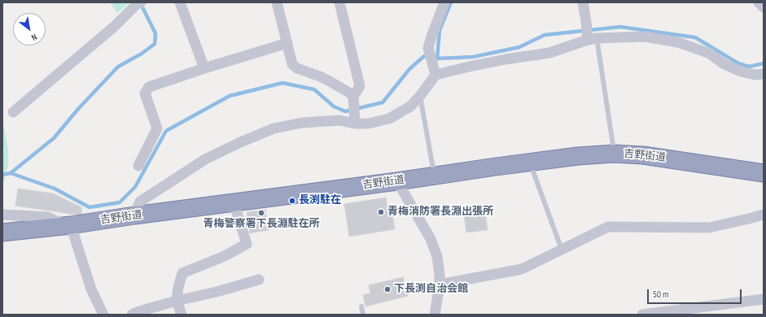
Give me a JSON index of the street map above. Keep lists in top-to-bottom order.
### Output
{
  "streets": {
    "highway": ["吉野街道"]
  },
  "places": [
    "長渕駐在",
    "青梅消防署長淵出張所",
    "青梅警察署下長淵駐在所",
    "下長渕自治会館"
  ],
  "scale_bar": "50 m",
  "north": "bottom right"
}
